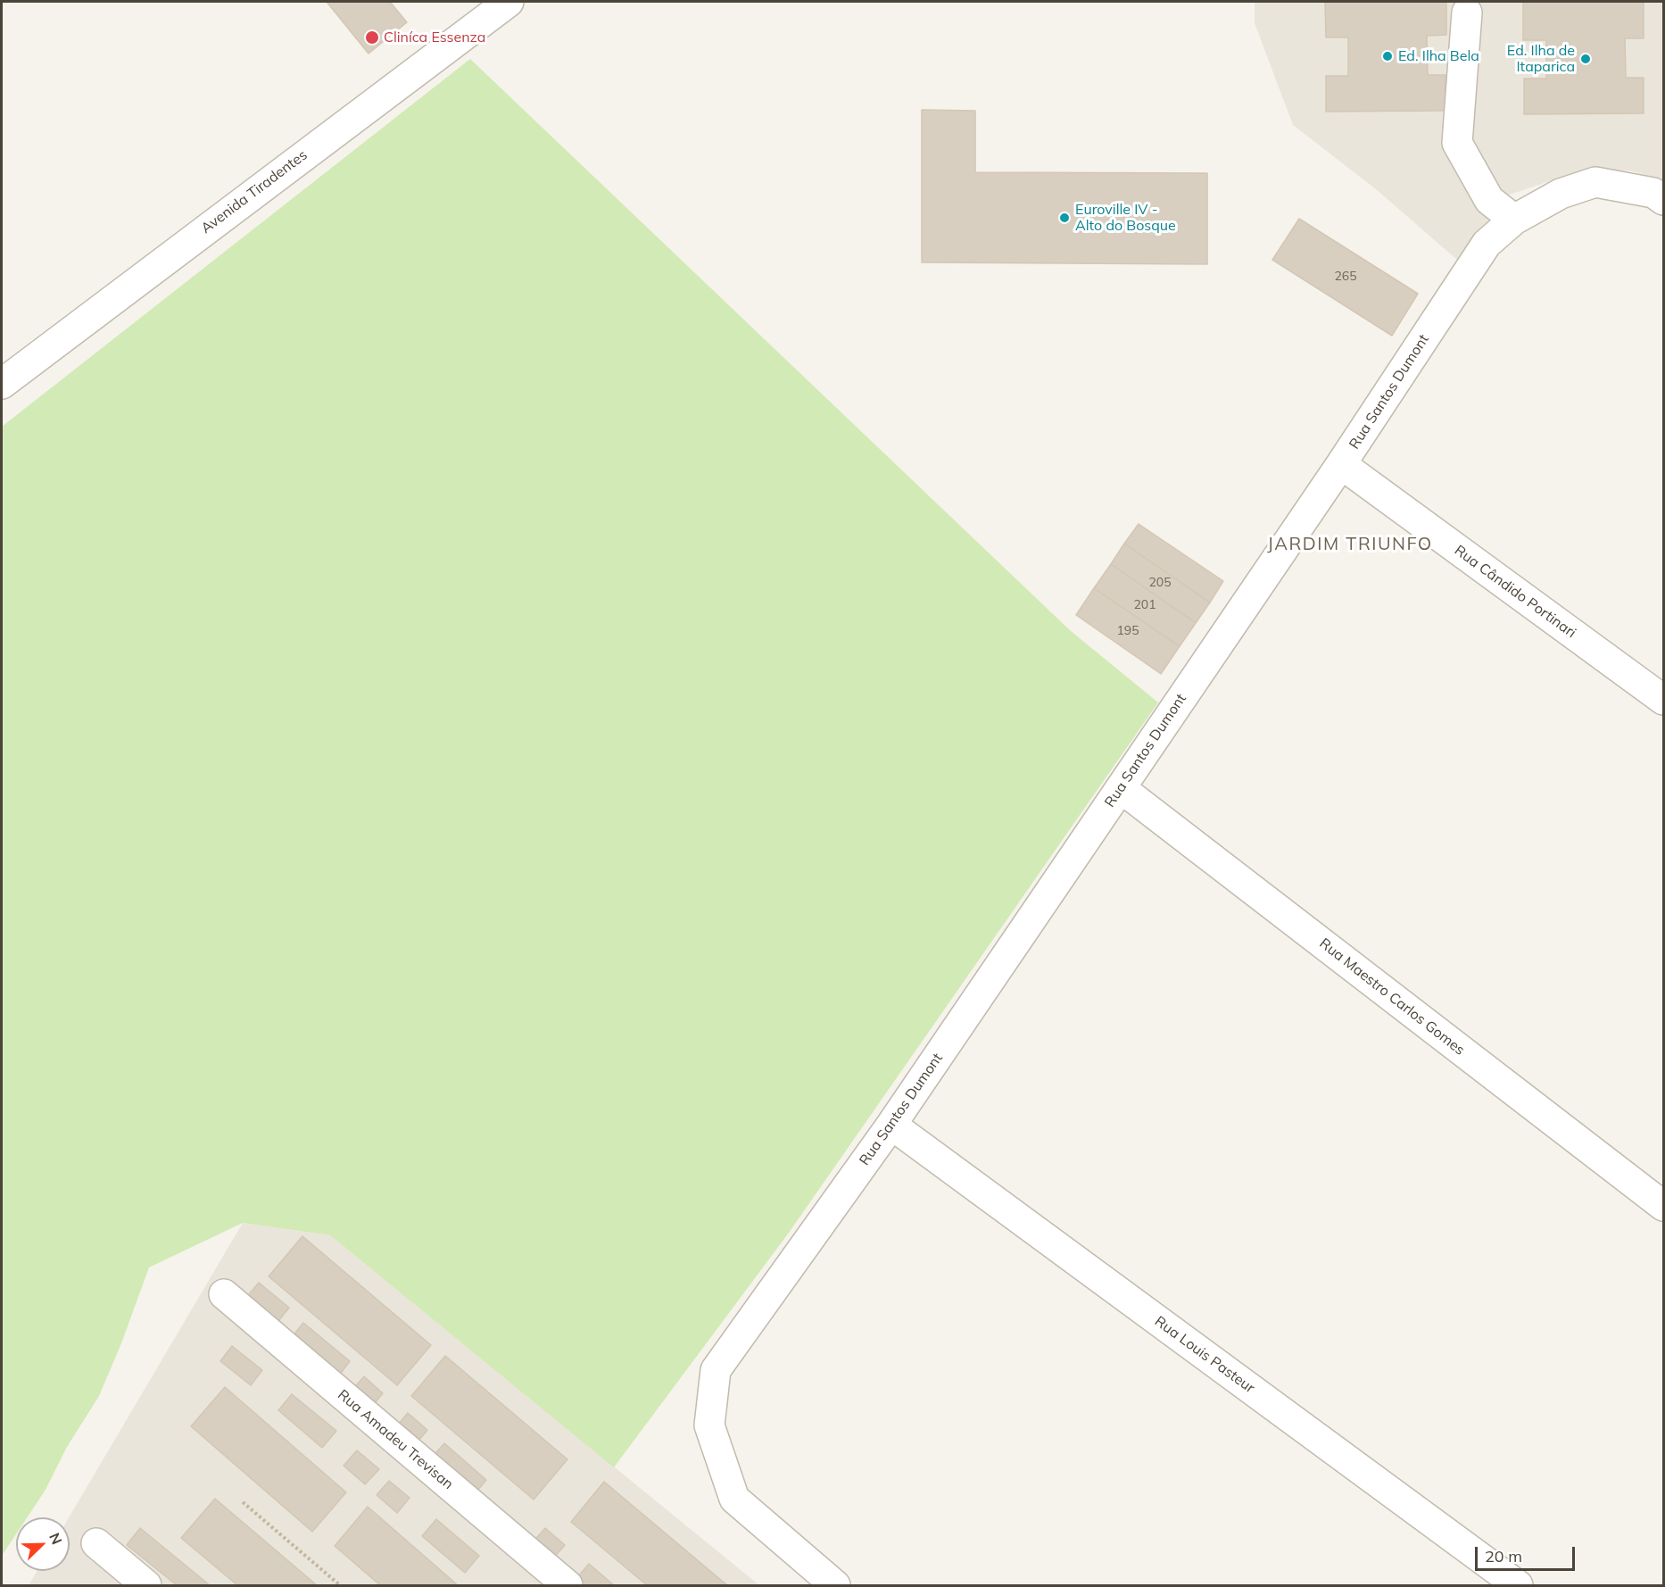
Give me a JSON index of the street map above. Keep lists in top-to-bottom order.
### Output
{
  "streets": {
    "street": [
      "Avenida Tiradentes",
      "Rua Santos Dumont",
      "Rua Cândido Portinari",
      "Rua Maestro Carlos Gomes",
      "Rua Louis Pasteur",
      "Rua Amadeu Trevisan"
    ]
  },
  "crossings": [
    ["Rua Santos Dumont", "Rua Cândido Portinari"],
    ["Rua Santos Dumont", "Rua Maestro Carlos Gomes"],
    ["Rua Santos Dumont", "Rua Louis Pasteur"]
  ],
  "districts": ["JARDIM TRIUNFO"],
  "places": [
    "Cliníca Essenza",
    "Ed. Ilha Bela",
    "Ed. Ilha de Itaparica",
    "Euroville IV - Alto do Bosque"
  ],
  "house_numbers": [
    "265",
    "205",
    "201",
    "195"
  ],
  "scale_bar": "20 m",
  "north": "top right"
}
